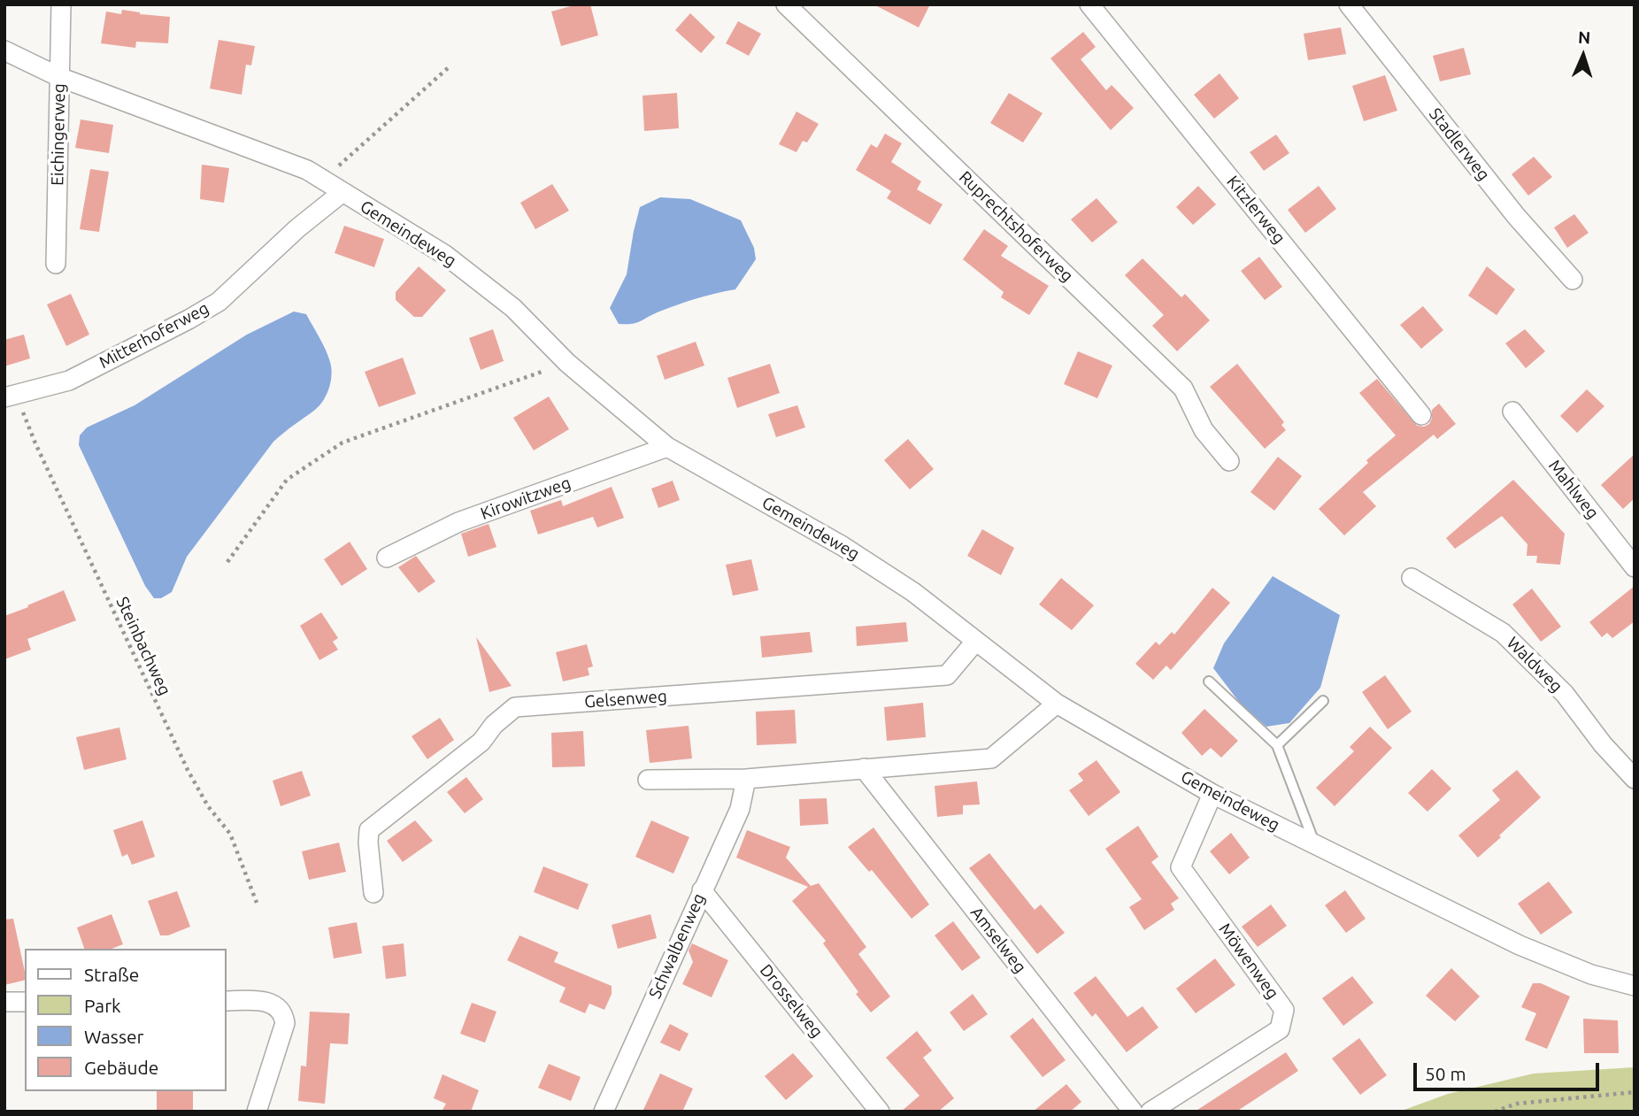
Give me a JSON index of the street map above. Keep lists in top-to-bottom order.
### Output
{
  "streets": {
    "street": [
      "Eichingerweg",
      "Stadlerweg",
      "Kitzlerweg",
      "Ruprechtshoferweg",
      "Gemeindeweg",
      "Mitterhoferweg",
      "Mahlweg",
      "Kirowitzweg",
      "Waldweg",
      "Gelsenweg",
      "Amselweg",
      "Schwalbenweg",
      "Möwenweg",
      "Drosselweg"
    ],
    "path": ["Steinbachweg"]
  },
  "crossings": [
    ["Eichingerweg", "Gemeindeweg"],
    ["Gemeindeweg", "Mitterhoferweg"],
    ["Gemeindeweg", "Kirowitzweg"],
    ["Gemeindeweg", "Gelsenweg"],
    ["Gemeindeweg", "Möwenweg"],
    ["Mitterhoferweg", "Steinbachweg"],
    ["Schwalbenweg", "Drosselweg"]
  ],
  "legend": [
    "Straße",
    "Park",
    "Wasser",
    "Gebäude"
  ],
  "scale_bar": "50 m",
  "north": "top"
}
